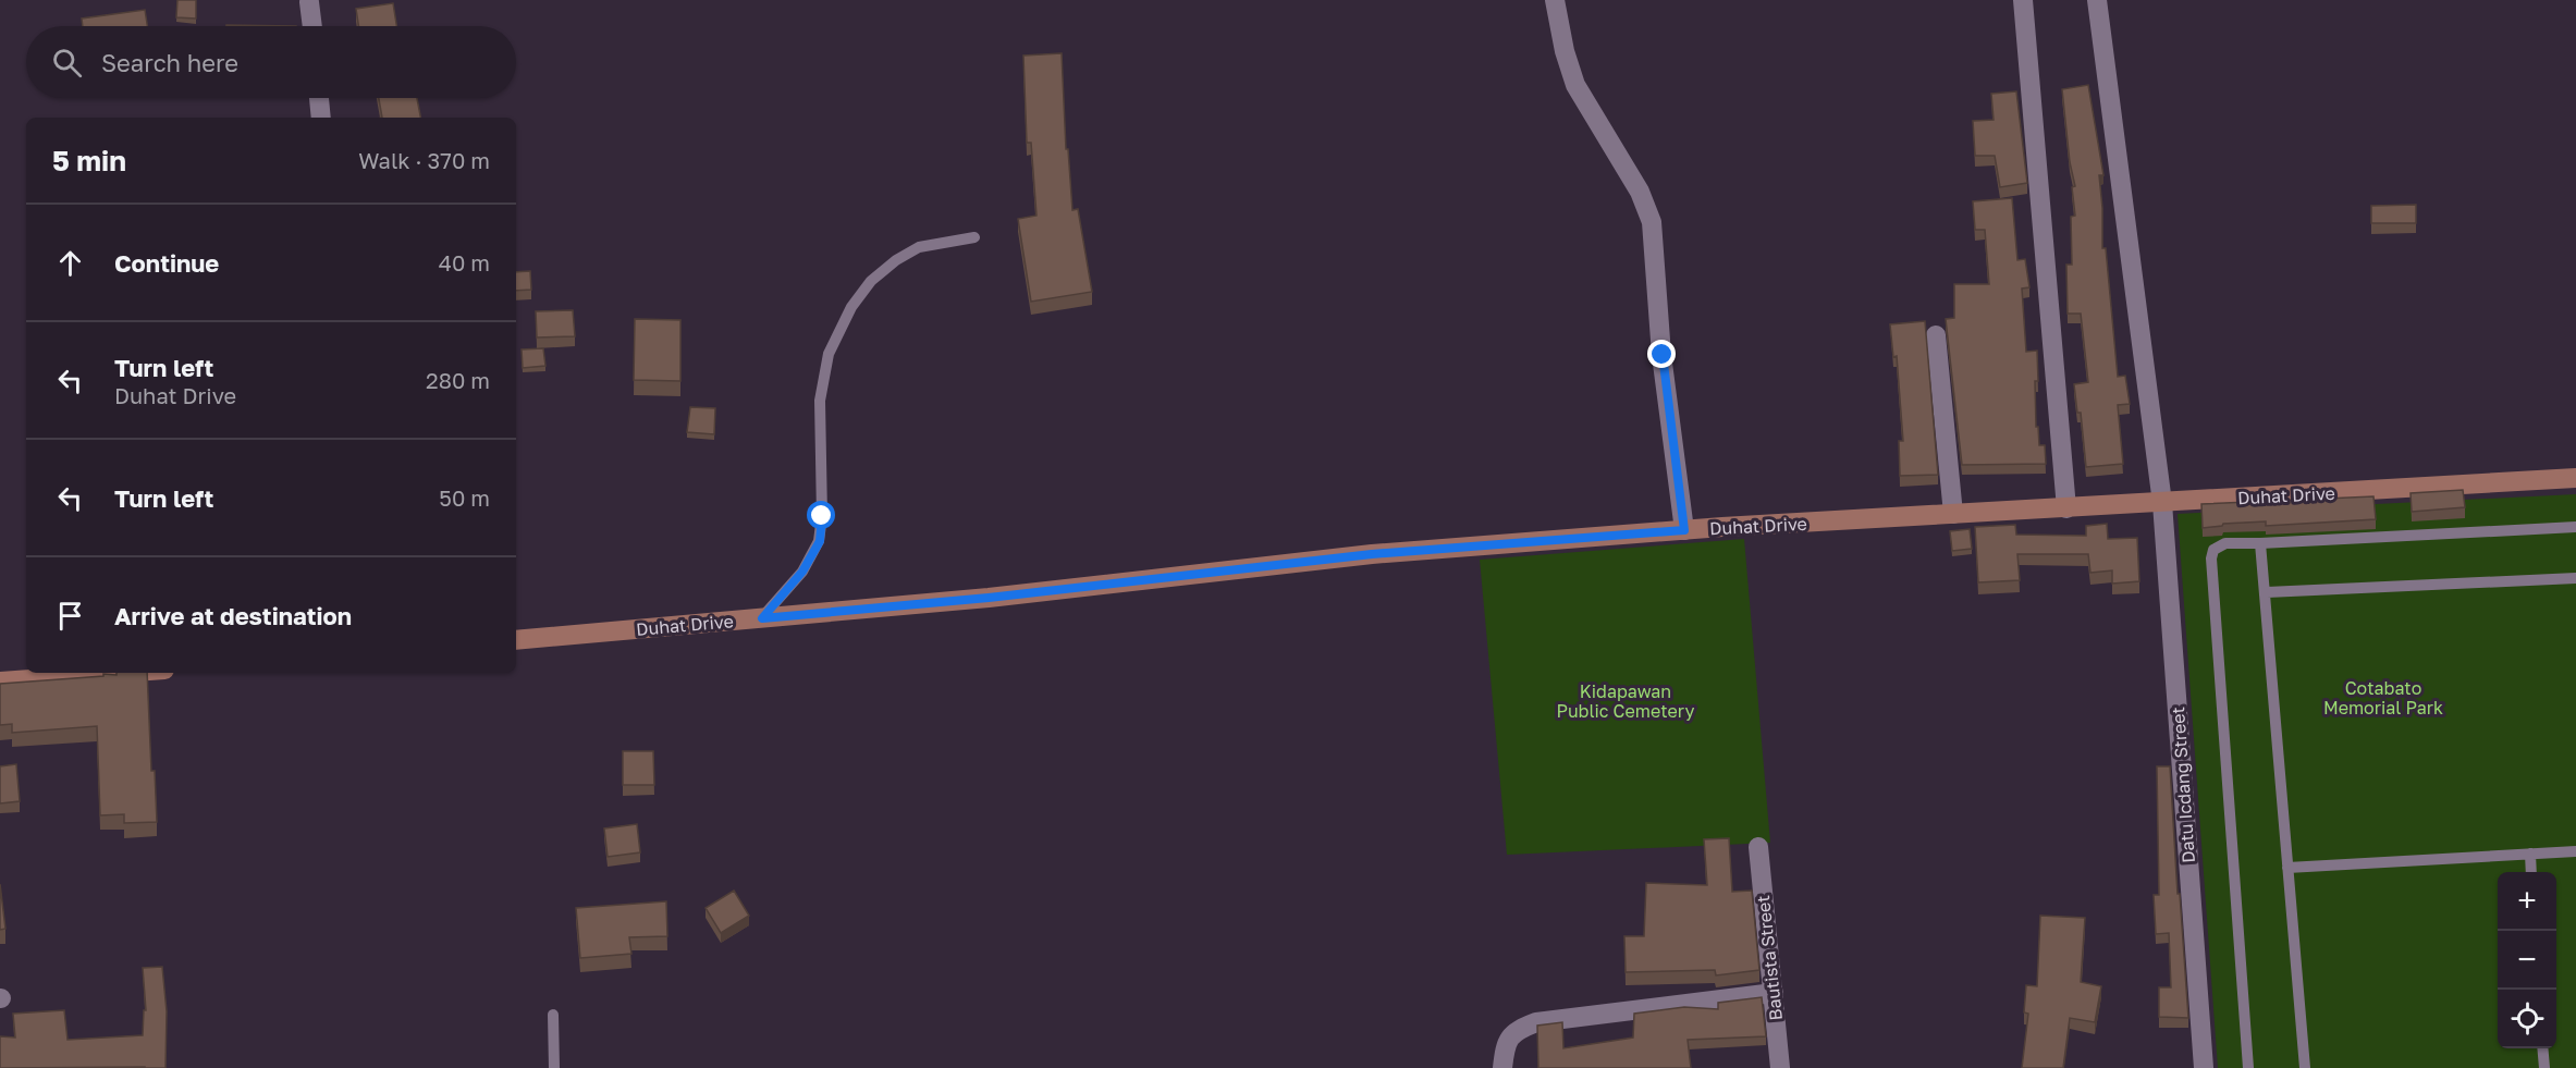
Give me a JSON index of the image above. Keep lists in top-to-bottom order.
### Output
{
  "streets": {
    "street": ["Duhat Drive", "Datu Icdang Street", "Bautista Street"]
  },
  "crossings": [
    ["Duhat Drive", "Datu Icdang Street"]
  ],
  "parks": ["Cotabato Memorial Park", "Kidapawan Public Cemetery"],
  "page": {
    "search": "Search here",
    "heading": ["5 min", "Walk · 370 m"],
    "list": [
      ["Continue", "40 m"],
      ["Turn left", "Duhat Drive", "280 m"],
      ["Turn left", "50 m"],
      "Arrive at destination"
    ],
    "map_buttons": ["+", "−"]
  }
}
